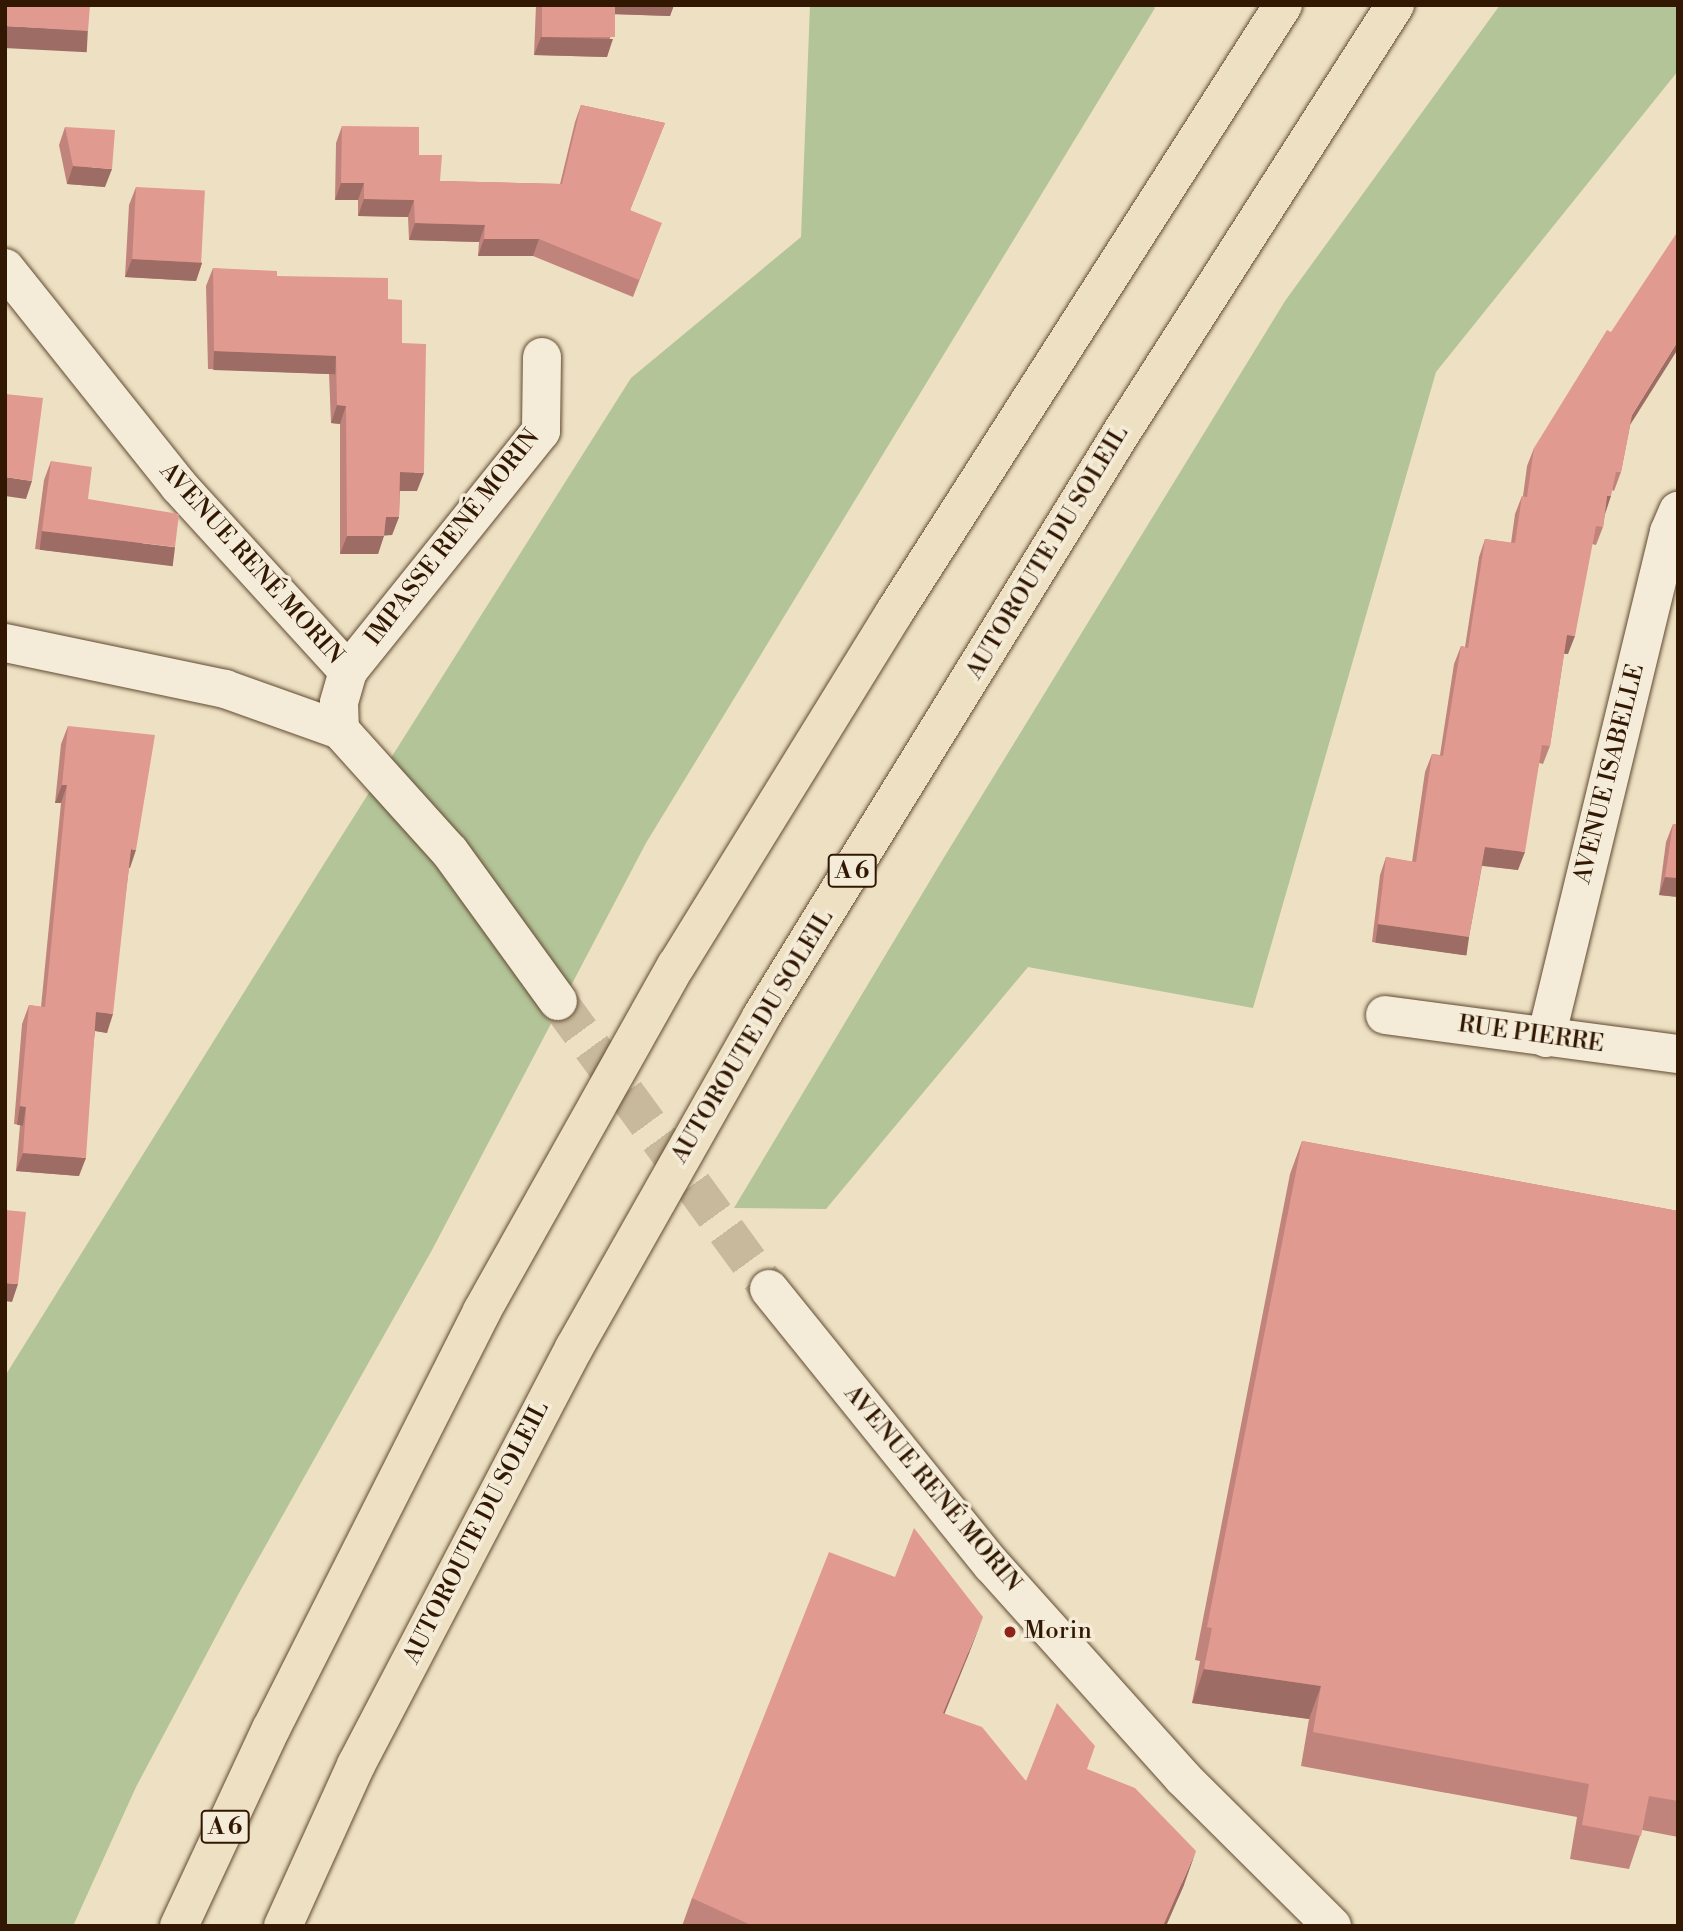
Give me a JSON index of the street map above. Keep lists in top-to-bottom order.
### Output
{
  "streets": {
    "highway": ["AUTOROUTE DU SOLEIL", "A 6"],
    "street": [
      "IMPASSE RENÉ MORIN",
      "AVENUE RENÉ MORIN",
      "AVENUE ISABELLE",
      "RUE PIERRE"
    ]
  },
  "crossings": [
    ["IMPASSE RENÉ MORIN", "AVENUE RENÉ MORIN"],
    ["AVENUE ISABELLE", "RUE PIERRE"]
  ],
  "places": ["Morin"]
}
